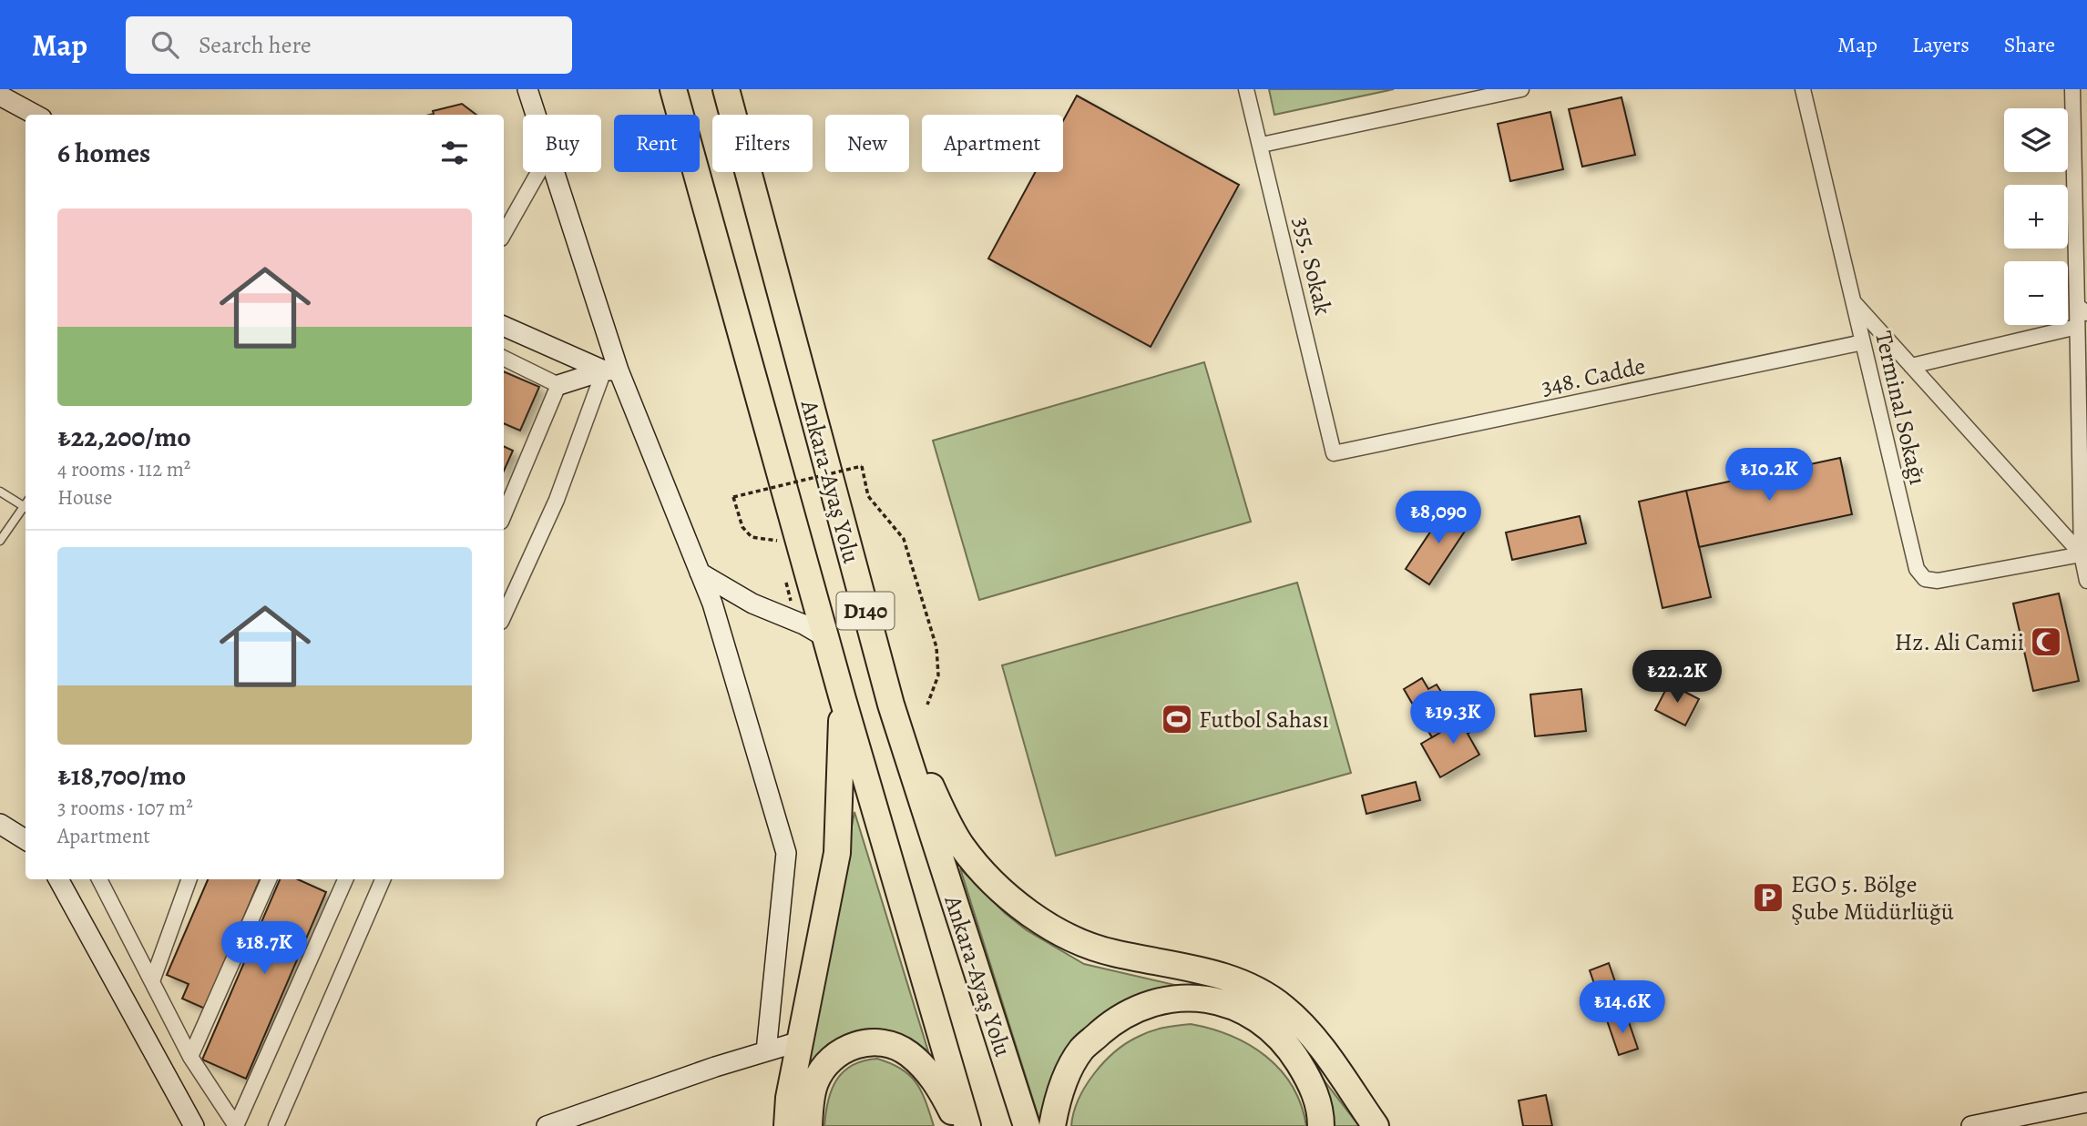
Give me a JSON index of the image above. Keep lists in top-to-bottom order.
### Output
{
  "streets": {
    "highway": ["Ankara-Ayaş Yolu", "D140"],
    "street": ["355. Sokak", "348. Cadde", "Terminal Sokağı"]
  },
  "crossings": [
    ["355. Sokak", "348. Cadde"],
    ["348. Cadde", "Terminal Sokağı"]
  ],
  "places": {
    "mosque": ["Hz. Ali Camii"],
    "sports": ["Futbol Sahası"],
    "parking": ["EGO 5. Bölge Şube Müdürlüğü"]
  },
  "page": {
    "header": "Map",
    "search": "Search here",
    "nav": ["Map", "Layers", "Share"],
    "map_buttons": ["+", "−"],
    "chip": [
      "Buy",
      "Rent",
      "Filters",
      "New",
      "Apartment"
    ],
    "heading": "6 homes",
    "list": [
      {
        "name": "₺22,200/mo",
        "note": "4 rooms · 112 m² · House"
      },
      {
        "name": "₺18,700/mo",
        "note": "3 rooms · 107 m² · Apartment"
      }
    ],
    "price": [
      "₺10.2K",
      "₺8,090",
      "₺22.2K",
      "₺19.3K",
      "₺18.7K",
      "₺14.6K"
    ]
  }
}
